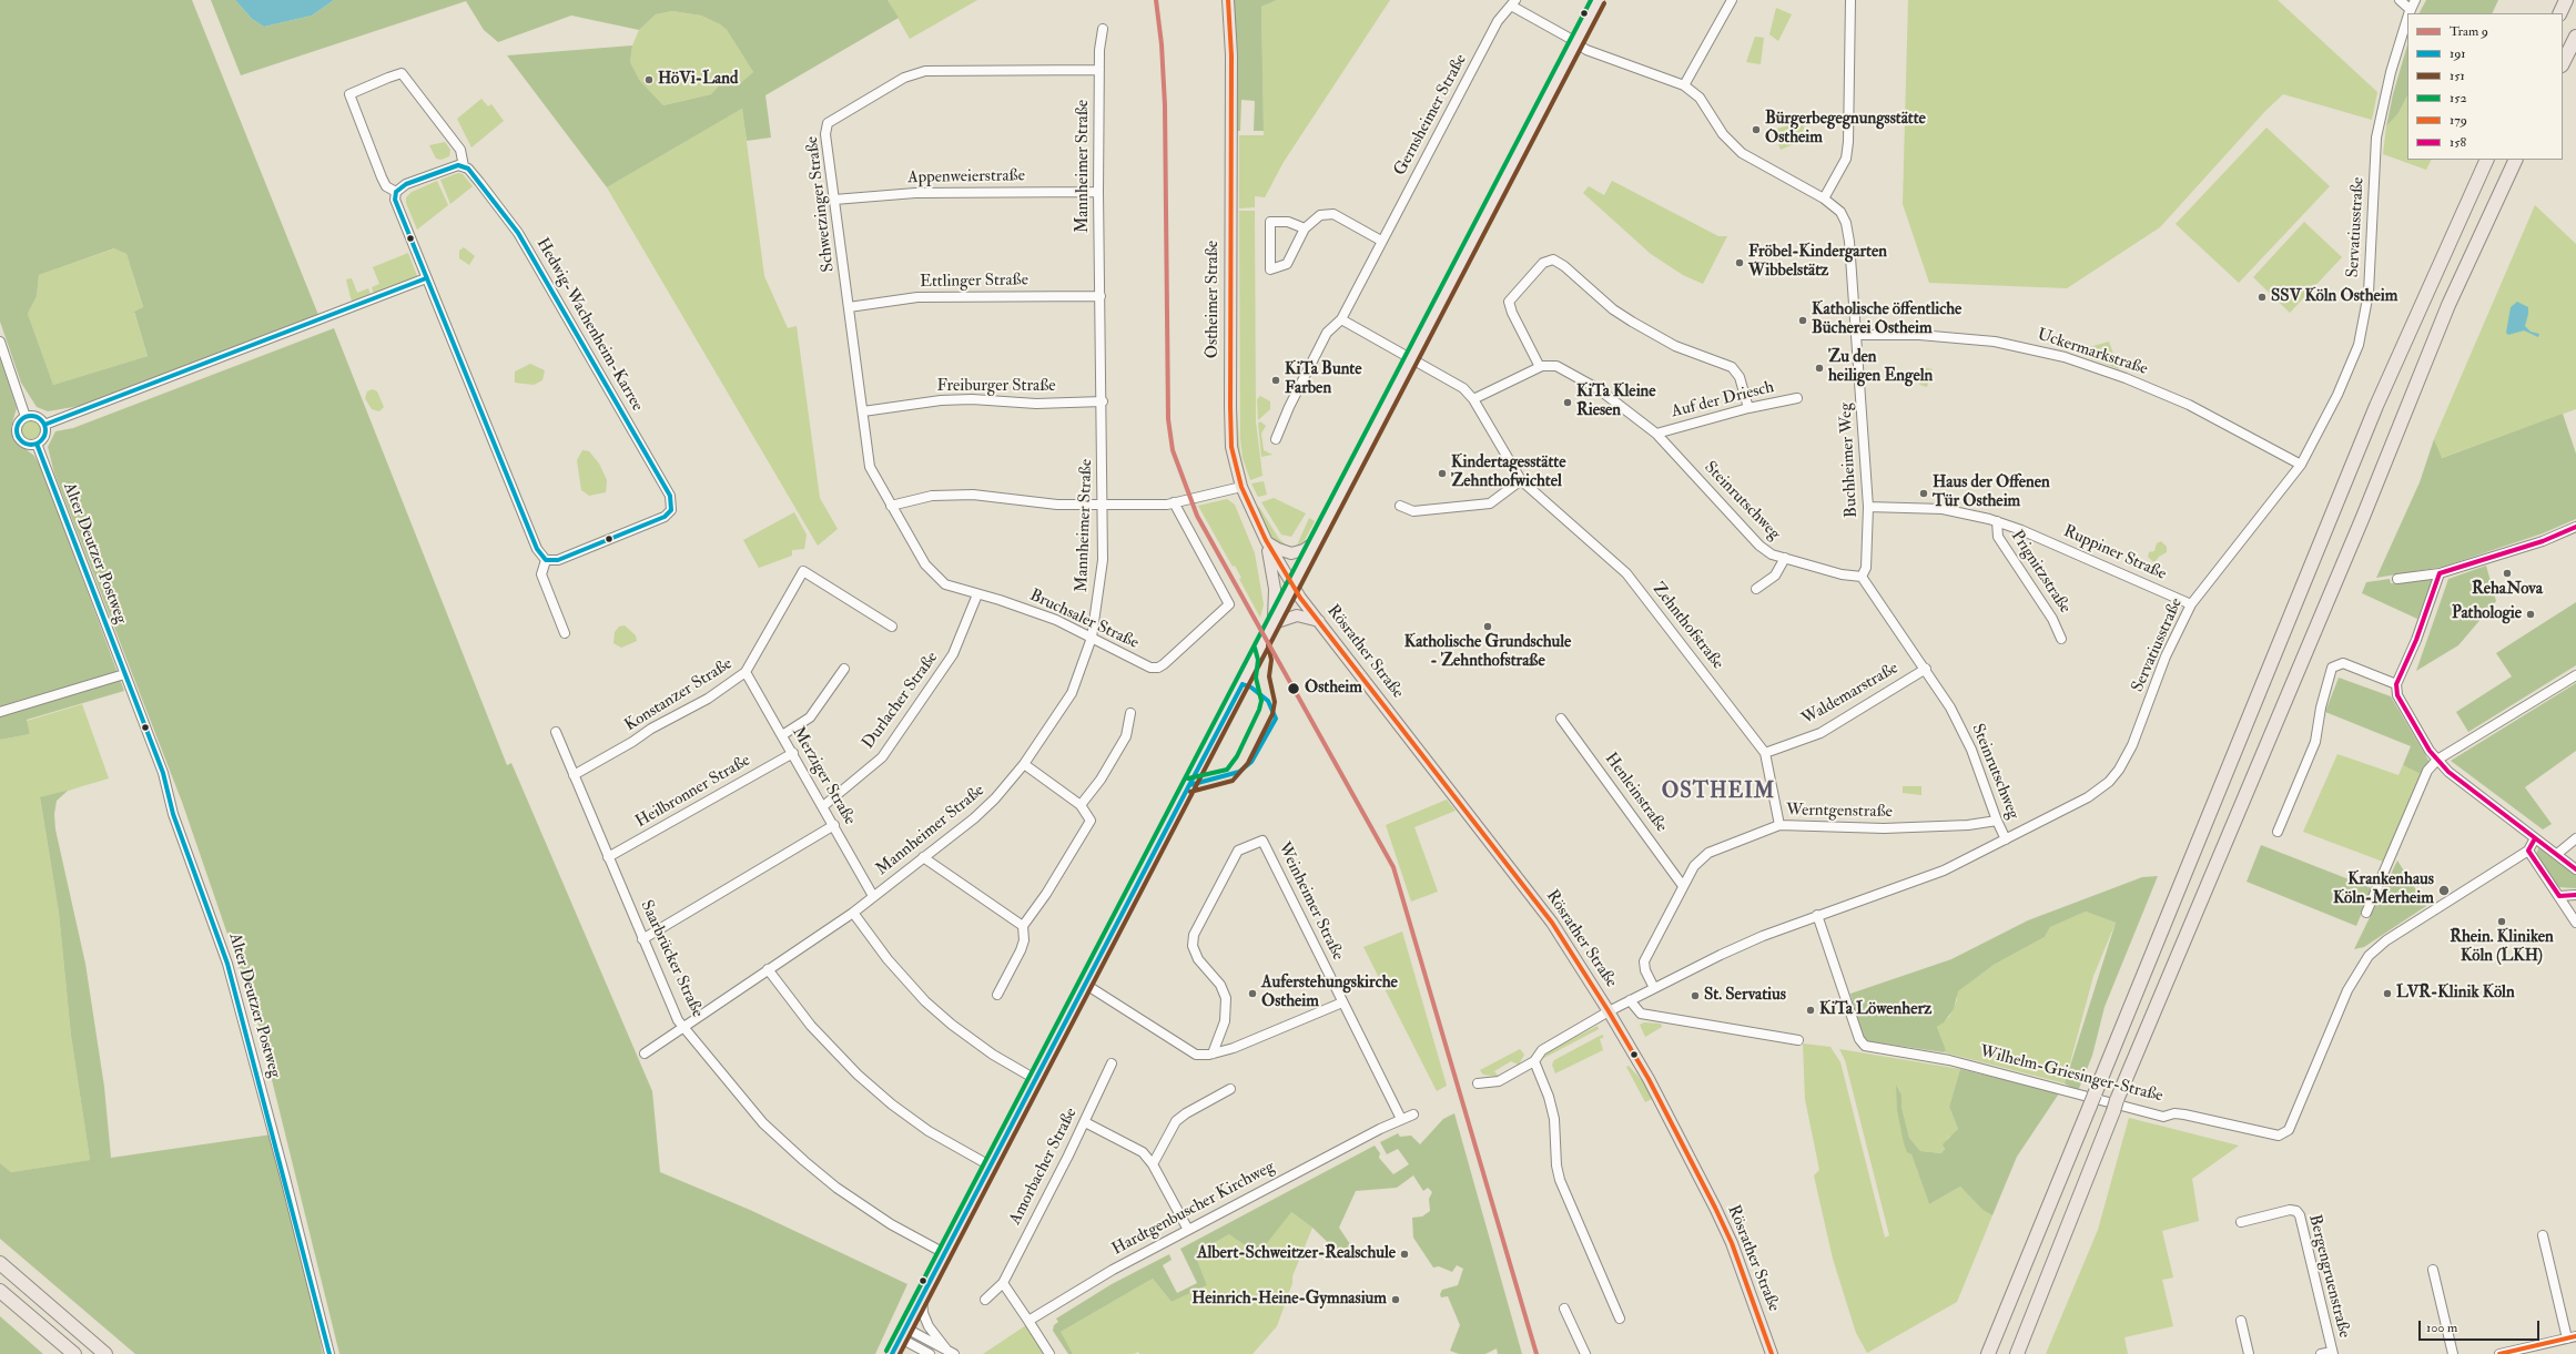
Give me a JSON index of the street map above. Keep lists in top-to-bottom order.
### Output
{
  "streets": {
    "main road": ["Ostheimer Straße", "Rösrather Straße"],
    "street": [
      "Gernsheimer Straße",
      "Mannheimer Straße",
      "Appenweierstraße",
      "Schwetzinger Straße",
      "Servatiusstraße",
      "Ettlinger Straße",
      "Hedwig-Wachenheim-Karree",
      "Uckermarkstraße",
      "Freiburger Straße",
      "Auf der Driesch",
      "Buchheimer Weg",
      "Steinrutschweg",
      "Alter Deutzer Postweg",
      "Ruppiner Straße",
      "Prignitzstraße",
      "Bruchsaler Straße",
      "Zehnthofstraße",
      "Waldemarstraße",
      "Konstanzer Straße",
      "Durlacher Straße",
      "Merziger Straße",
      "Heilbronner Straße",
      "Henleinstraße",
      "Werntgenstraße",
      "Weinheimer Straße",
      "Saarbrücker Straße",
      "Wilhelm-Griesinger-Straße",
      "Amorbacher Straße",
      "Hardtgenbuscher Kirchweg",
      "Bergengruenstraße"
    ]
  },
  "crossings": [
    ["Gernsheimer Straße", "Buchheimer Weg"],
    ["Mannheimer Straße", "Appenweierstraße"],
    ["Mannheimer Straße", "Schwetzinger Straße"],
    ["Mannheimer Straße", "Ettlinger Straße"],
    ["Mannheimer Straße", "Freiburger Straße"],
    ["Mannheimer Straße", "Bruchsaler Straße"],
    ["Mannheimer Straße", "Merziger Straße"],
    ["Mannheimer Straße", "Saarbrücker Straße"],
    ["Appenweierstraße", "Schwetzinger Straße"],
    ["Schwetzinger Straße", "Ettlinger Straße"],
    ["Schwetzinger Straße", "Freiburger Straße"],
    ["Schwetzinger Straße", "Bruchsaler Straße"],
    ["Servatiusstraße", "Uckermarkstraße"],
    ["Servatiusstraße", "Steinrutschweg"],
    ["Servatiusstraße", "Ruppiner Straße"],
    ["Servatiusstraße", "Rösrather Straße"],
    ["Servatiusstraße", "Werntgenstraße"],
    ["Servatiusstraße", "Wilhelm-Griesinger-Straße"],
    ["Ostheimer Straße", "Rösrather Straße"],
    ["Uckermarkstraße", "Buchheimer Weg"],
    ["Auf der Driesch", "Steinrutschweg"],
    ["Buchheimer Weg", "Steinrutschweg"],
    ["Buchheimer Weg", "Ruppiner Straße"],
    ["Steinrutschweg", "Zehnthofstraße"],
    ["Steinrutschweg", "Waldemarstraße"],
    ["Steinrutschweg", "Werntgenstraße"],
    ["Ruppiner Straße", "Prignitzstraße"],
    ["Bruchsaler Straße", "Durlacher Straße"],
    ["Zehnthofstraße", "Waldemarstraße"],
    ["Zehnthofstraße", "Werntgenstraße"],
    ["Konstanzer Straße", "Merziger Straße"],
    ["Konstanzer Straße", "Saarbrücker Straße"],
    ["Durlacher Straße", "Merziger Straße"],
    ["Merziger Straße", "Heilbronner Straße"],
    ["Heilbronner Straße", "Saarbrücker Straße"],
    ["Henleinstraße", "Werntgenstraße"],
    ["Weinheimer Straße", "Hardtgenbuscher Kirchweg"]
  ],
  "districts": ["OSTHEIM"],
  "places": [
    "HöVi-Land",
    "Bürgerbegegnungsstätte Ostheim",
    "Fröbel-Kindergarten Wibbelstätz",
    "SSV Köln Ostheim",
    "Katholische öffentliche Bücherei Ostheim",
    "Zu den heiligen Engeln",
    "KiTa Bunte Farben",
    "KiTa Kleine Riesen",
    "Kindertagesstätte Zehnthofwichtel",
    "Haus der Offenen Tür Ostheim",
    "RehaNova",
    "Pathologie",
    "Katholische Grundschule - Zehnthofstraße",
    "Ostheim",
    "Krankenhaus Köln-Merheim",
    "Rhein. Kliniken Köln (LKH)",
    "Auferstehungskirche Ostheim",
    "LVR-Klinik Köln",
    "St. Servatius",
    "KiTa Löwenherz",
    "Albert-Schweitzer-Realschule",
    "Heinrich-Heine-Gymnasium"
  ],
  "lines": [
    "tram line 9",
    "transit line 152",
    "transit line 179",
    "transit line 151",
    "transit line 191",
    "transit line 158"
  ],
  "legend": [
    "Tram 9",
    "191",
    "151",
    "152",
    "179",
    "158"
  ],
  "scale_bar": "100 m"
}
